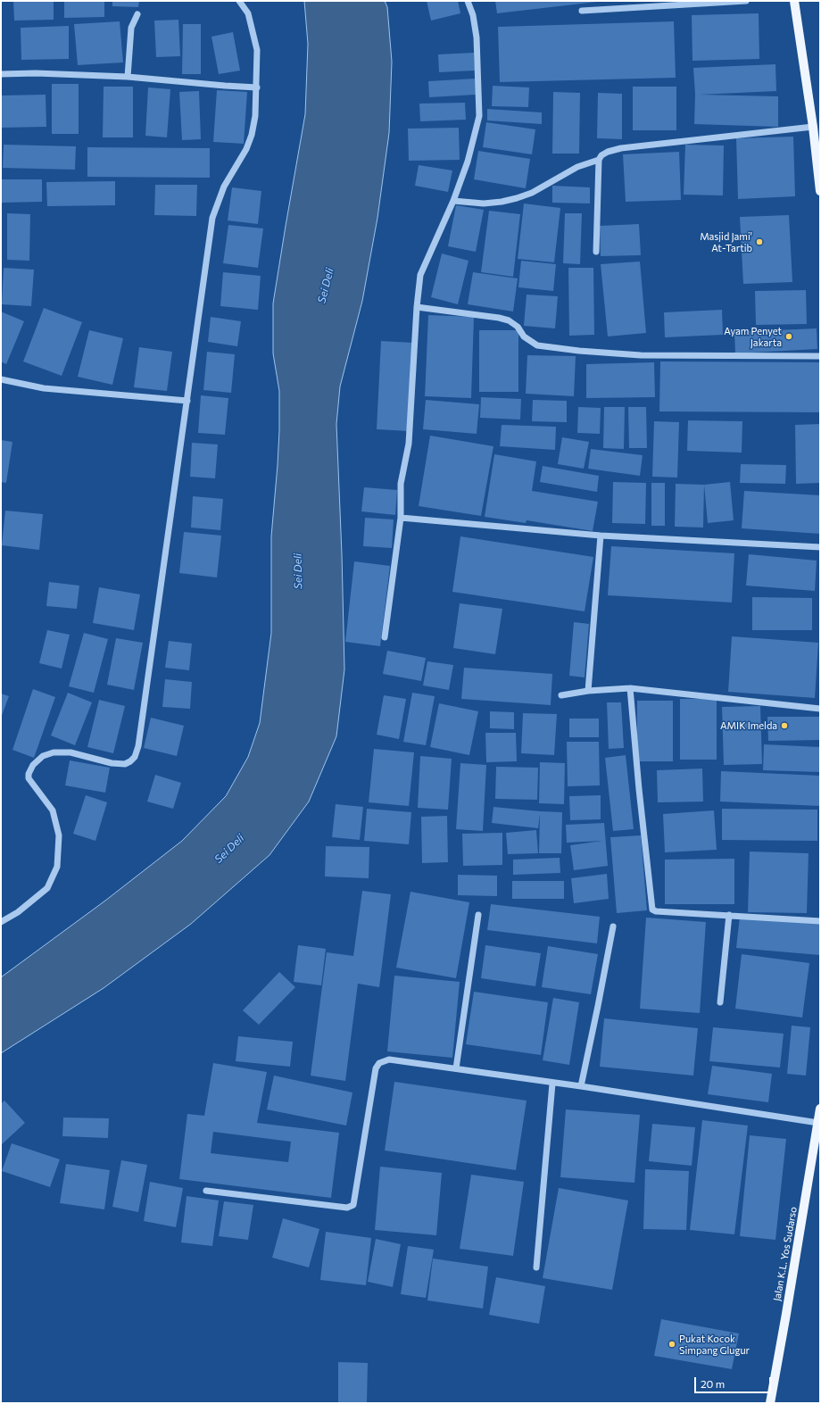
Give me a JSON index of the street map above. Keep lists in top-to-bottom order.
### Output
{
  "streets": {
    "main road": ["Jalan K.L. Yos Sudarso"]
  },
  "water": ["Sei Deli"],
  "places": [
    "Masjid Jami' At-Tartib",
    "Ayam Penyet Jakarta",
    "AMIK Imelda",
    "Pukat Kocok Simpang Glugur"
  ],
  "scale_bar": "20 m"
}
